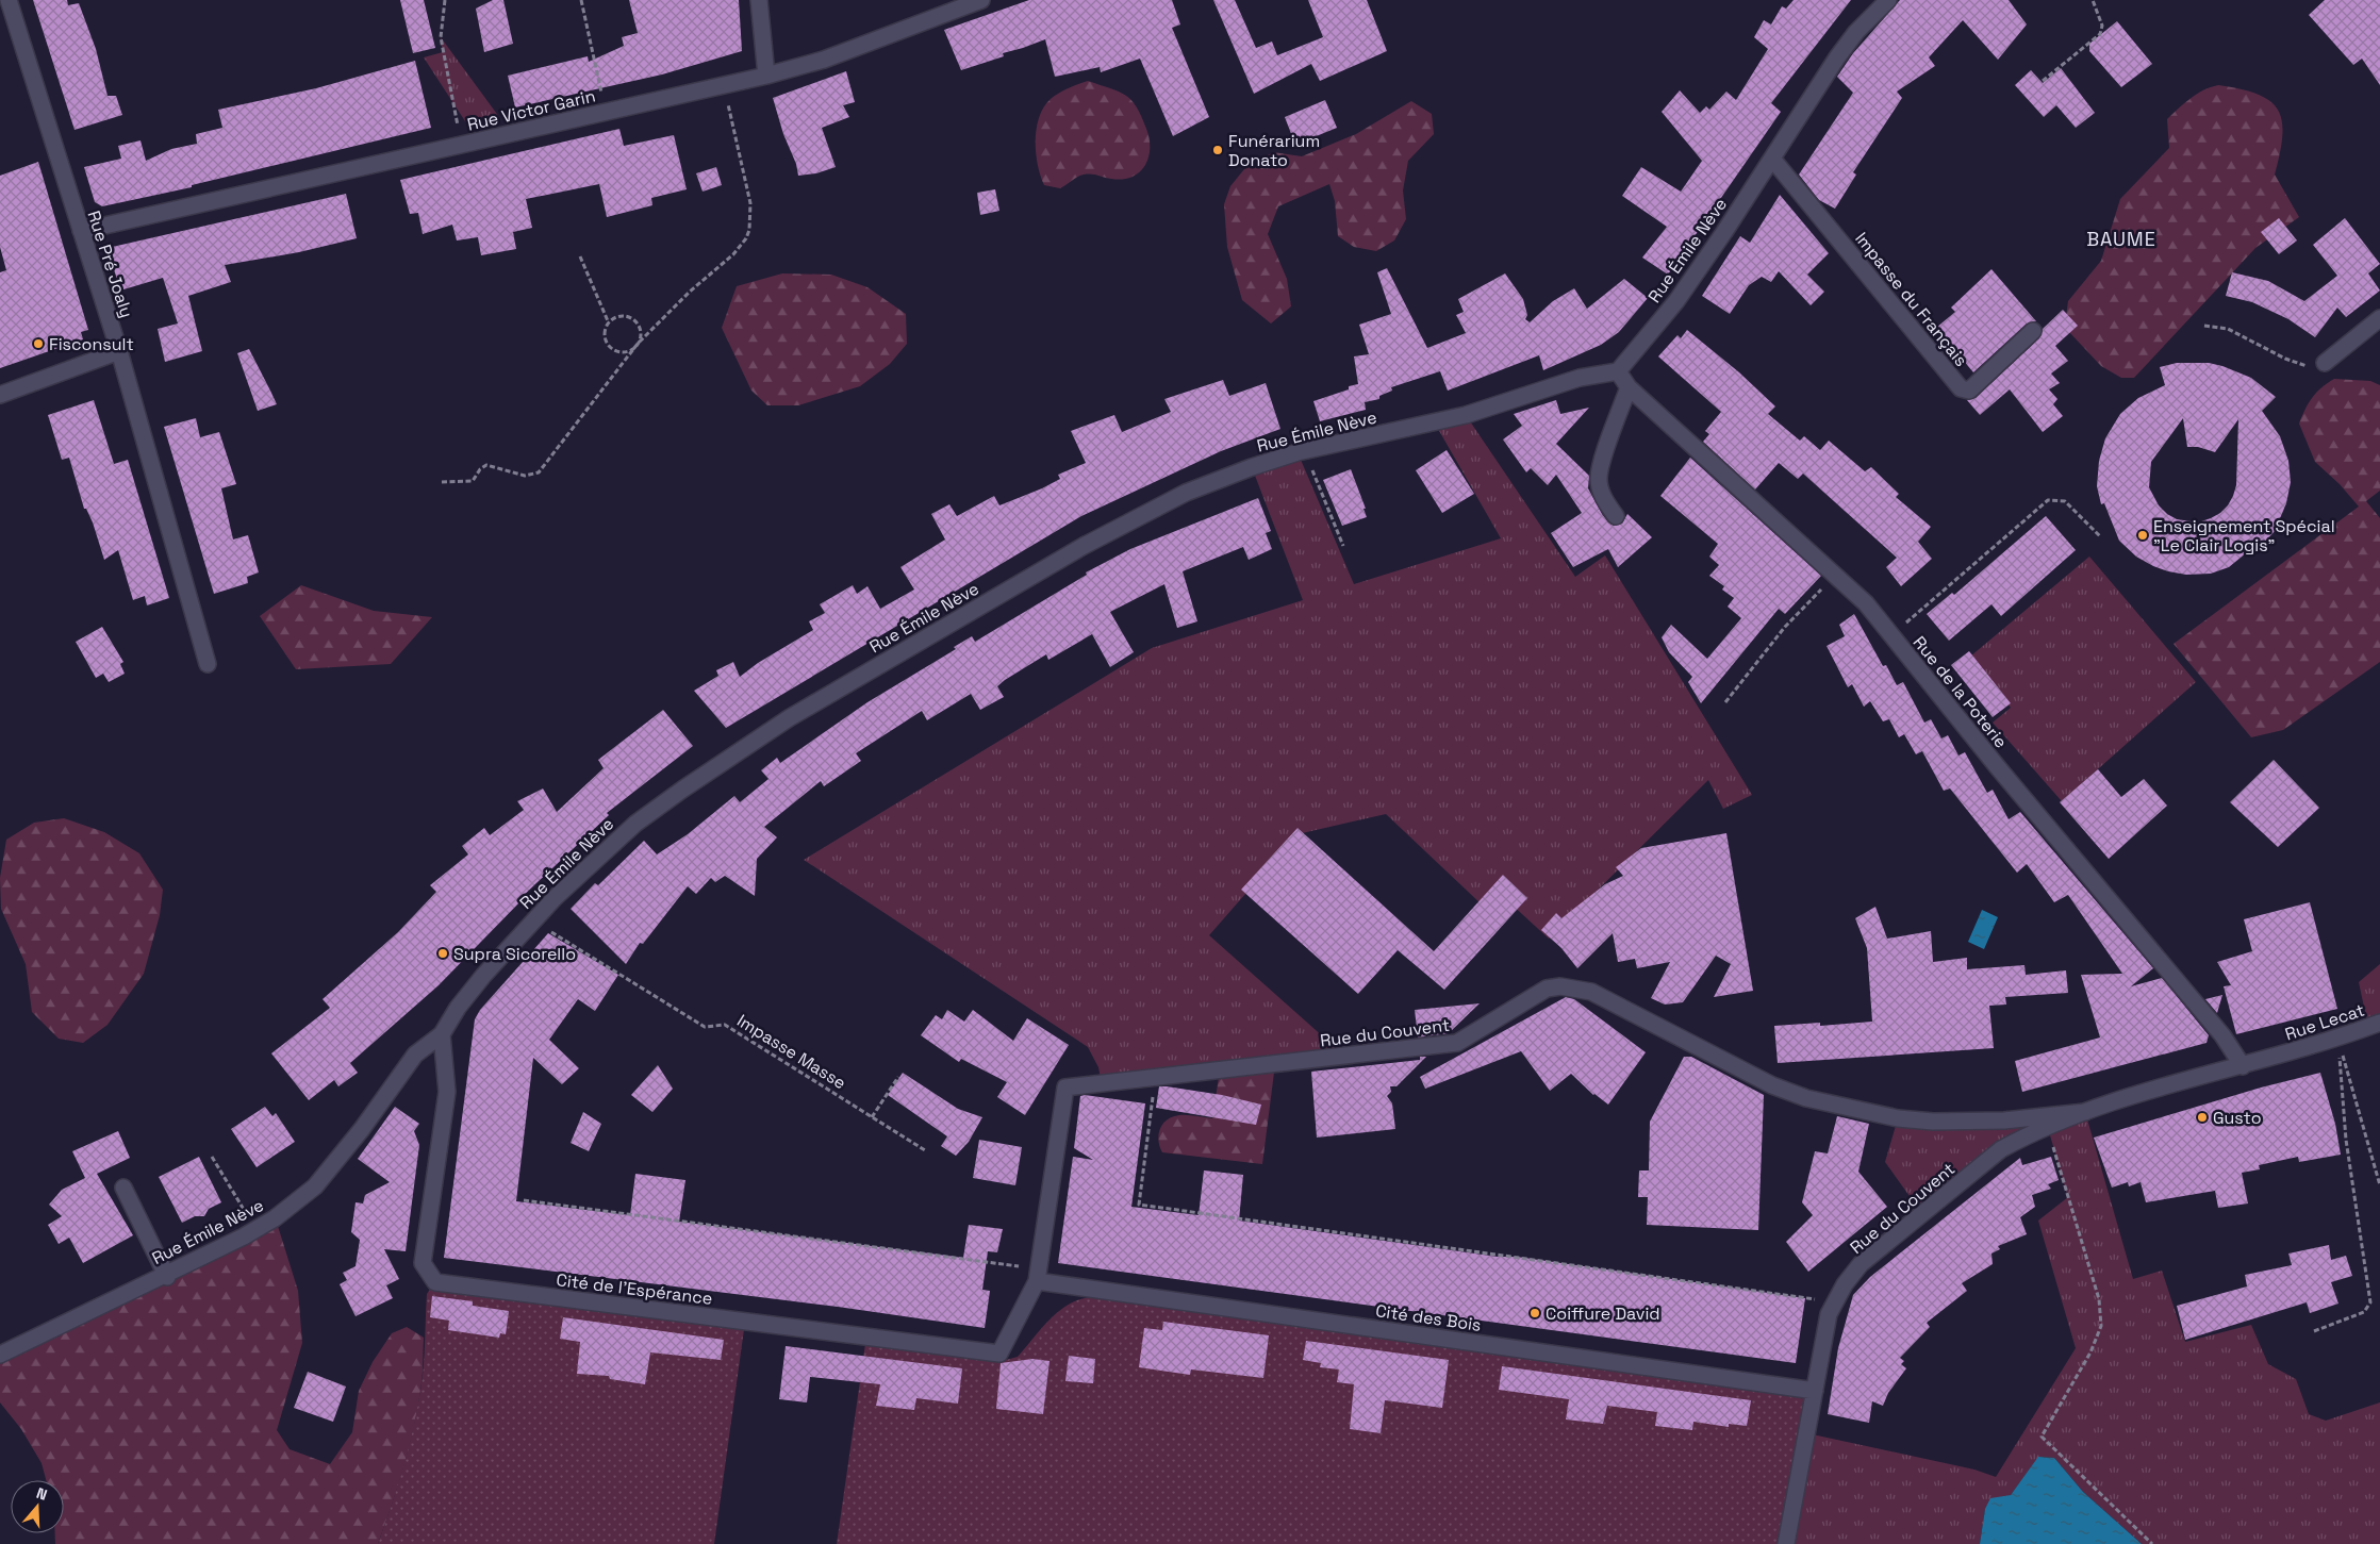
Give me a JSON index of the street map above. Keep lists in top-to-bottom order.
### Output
{
  "streets": {
    "street": [
      "Rue Victor Garin",
      "Rue Émile Nève",
      "Rue Pré Joaly",
      "Impasse du Français",
      "Rue de la Poterie",
      "Rue Lecat",
      "Rue du Couvent",
      "Cité de l'Espérance",
      "Cité des Bois"
    ],
    "path": ["Impasse Masse"]
  },
  "crossings": [
    ["Rue Victor Garin", "Rue Pré Joaly"],
    ["Rue Émile Nève", "Impasse du Français"],
    ["Rue Émile Nève", "Rue de la Poterie"],
    ["Rue Émile Nève", "Impasse Masse"],
    ["Rue Émile Nève", "Cité de l'Espérance"],
    ["Rue de la Poterie", "Rue du Couvent"],
    ["Rue Lecat", "Rue du Couvent"],
    ["Rue du Couvent", "Cité de l'Espérance"],
    ["Rue du Couvent", "Cité des Bois"],
    ["Cité de l'Espérance", "Cité des Bois"]
  ],
  "districts": ["BAUME"],
  "places": [
    "Funérarium Donato",
    "Fisconsult",
    "Enseignement Spécial \"Le Clair Logis\"",
    "Supra Sicorello",
    "Gusto",
    "Coiffure David"
  ],
  "north": "top"
}
